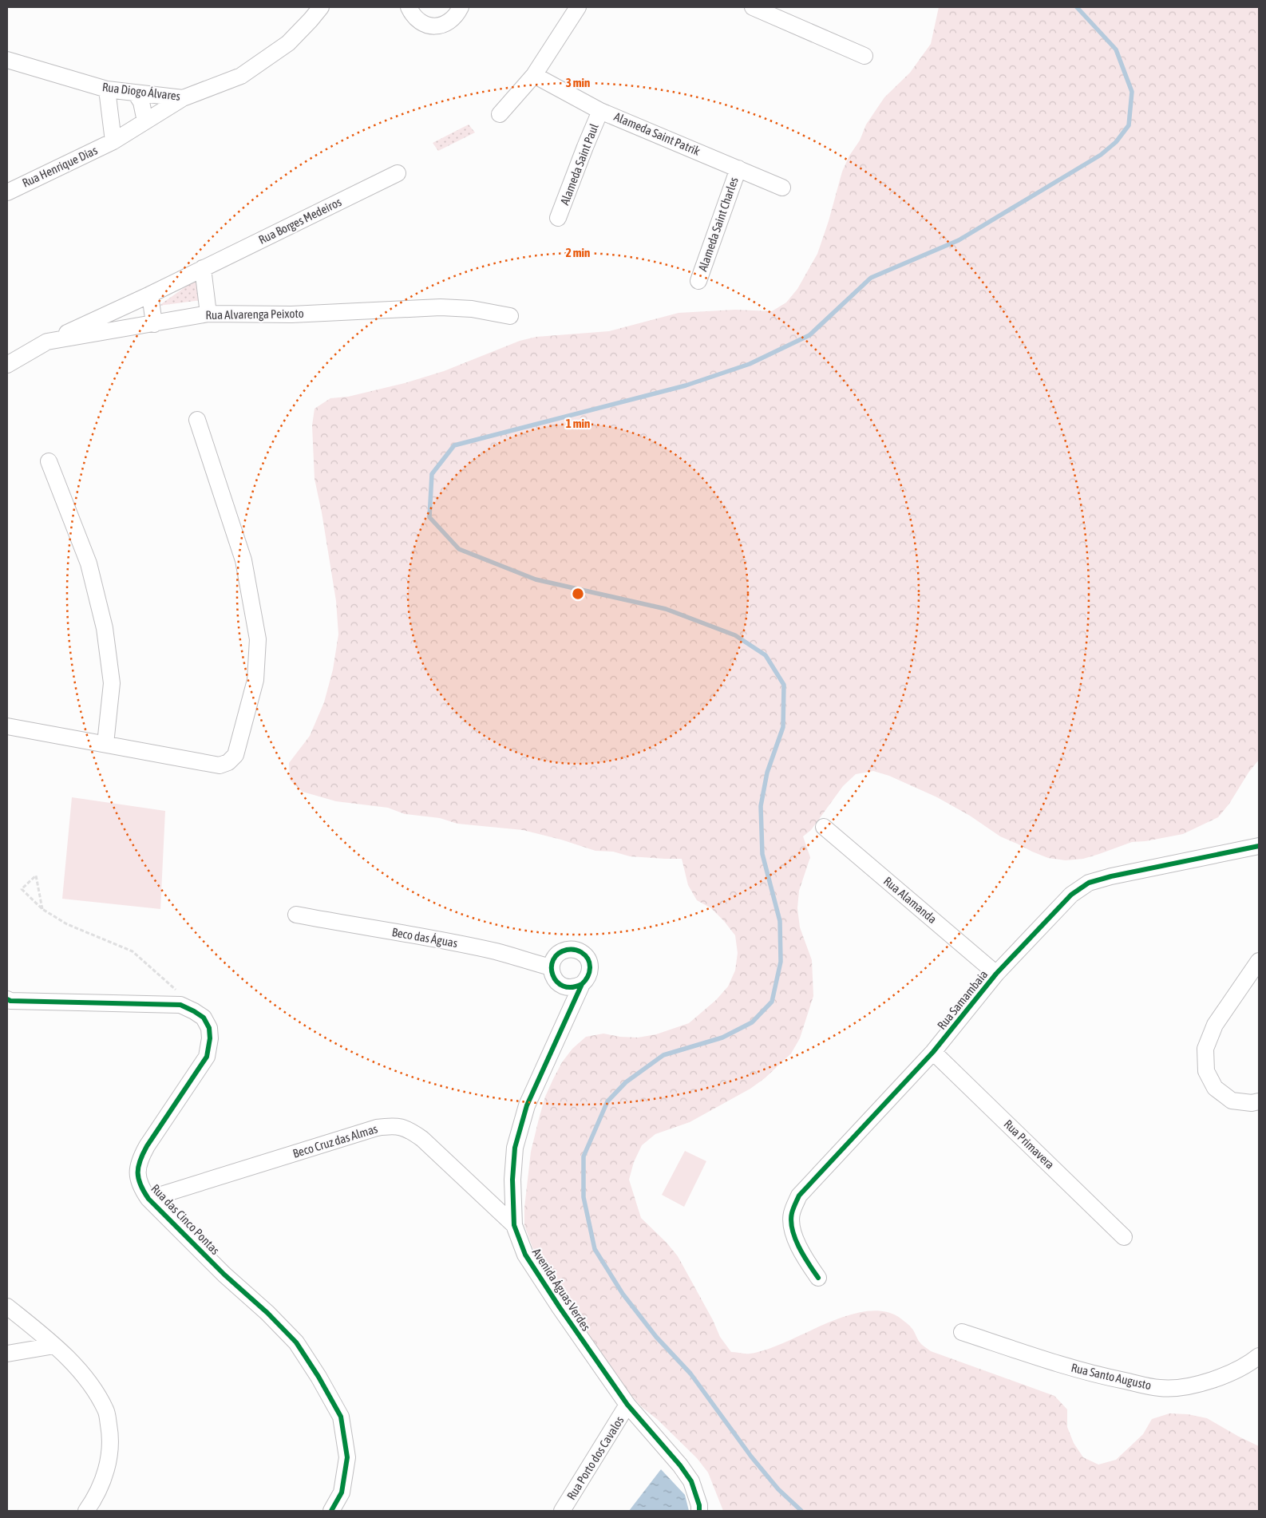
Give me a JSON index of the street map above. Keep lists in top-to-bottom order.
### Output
{
  "streets": {
    "street": [
      "Rua Diogo Álvares",
      "Alameda Saint Patrik",
      "Alameda Saint Paul",
      "Rua Henrique Dias",
      "Rua Borges Medeiros",
      "Alameda Saint Charles",
      "Rua Alvarenga Peixoto",
      "Rua Alamanda",
      "Beco das Águas",
      "Rua Samambaia",
      "Beco Cruz das Almas",
      "Rua Primavera",
      "Rua das Cinco Pontas",
      "Avenida Águas Verdes",
      "Rua Santo Augusto",
      "Rua Porto dos Cavalos"
    ]
  },
  "crossings": [
    ["Rua Diogo Álvares", "Rua Henrique Dias"],
    ["Alameda Saint Patrik", "Alameda Saint Paul"],
    ["Alameda Saint Patrik", "Alameda Saint Charles"],
    ["Rua Borges Medeiros", "Rua Alvarenga Peixoto"],
    ["Rua Alamanda", "Rua Samambaia"],
    ["Beco das Águas", "Avenida Águas Verdes"],
    ["Rua Samambaia", "Rua Primavera"],
    ["Beco Cruz das Almas", "Rua das Cinco Pontas"],
    ["Beco Cruz das Almas", "Avenida Águas Verdes"],
    ["Avenida Águas Verdes", "Rua Porto dos Cavalos"]
  ],
  "rings": ["3 min", "2 min", "1 min"]
}
